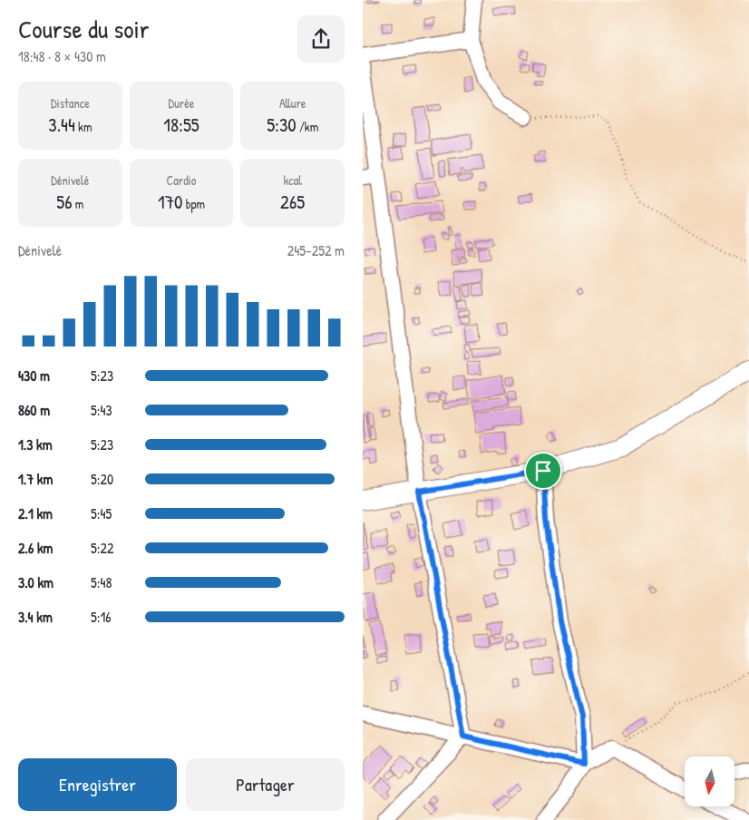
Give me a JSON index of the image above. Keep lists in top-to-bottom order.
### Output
{
  "north": "bottom",
  "page": {
    "heading": ["Course du soir", "18:48 · 8 × 430 m"],
    "stats": [
      ["Distance", "3.44 km"],
      ["Durée", "18:55"],
      ["Allure", "5:30 /km"],
      ["Dénivelé", "56 m"],
      ["Cardio", "170 bpm"],
      ["kcal", "265"]
    ],
    "chart": ["Dénivelé", "245–252 m"],
    "list": [
      {
        "name": "430 m",
        "note": "5:23"
      },
      {
        "name": "860 m",
        "note": "5:43"
      },
      {
        "name": "1.3 km",
        "note": "5:23"
      },
      {
        "name": "1.7 km",
        "note": "5:20"
      },
      {
        "name": "2.1 km",
        "note": "5:45"
      },
      {
        "name": "2.6 km",
        "note": "5:22"
      },
      {
        "name": "3.0 km",
        "note": "5:48"
      },
      {
        "name": "3.4 km",
        "note": "5:16"
      }
    ],
    "buttons": ["Enregistrer", "Partager"]
  }
}
